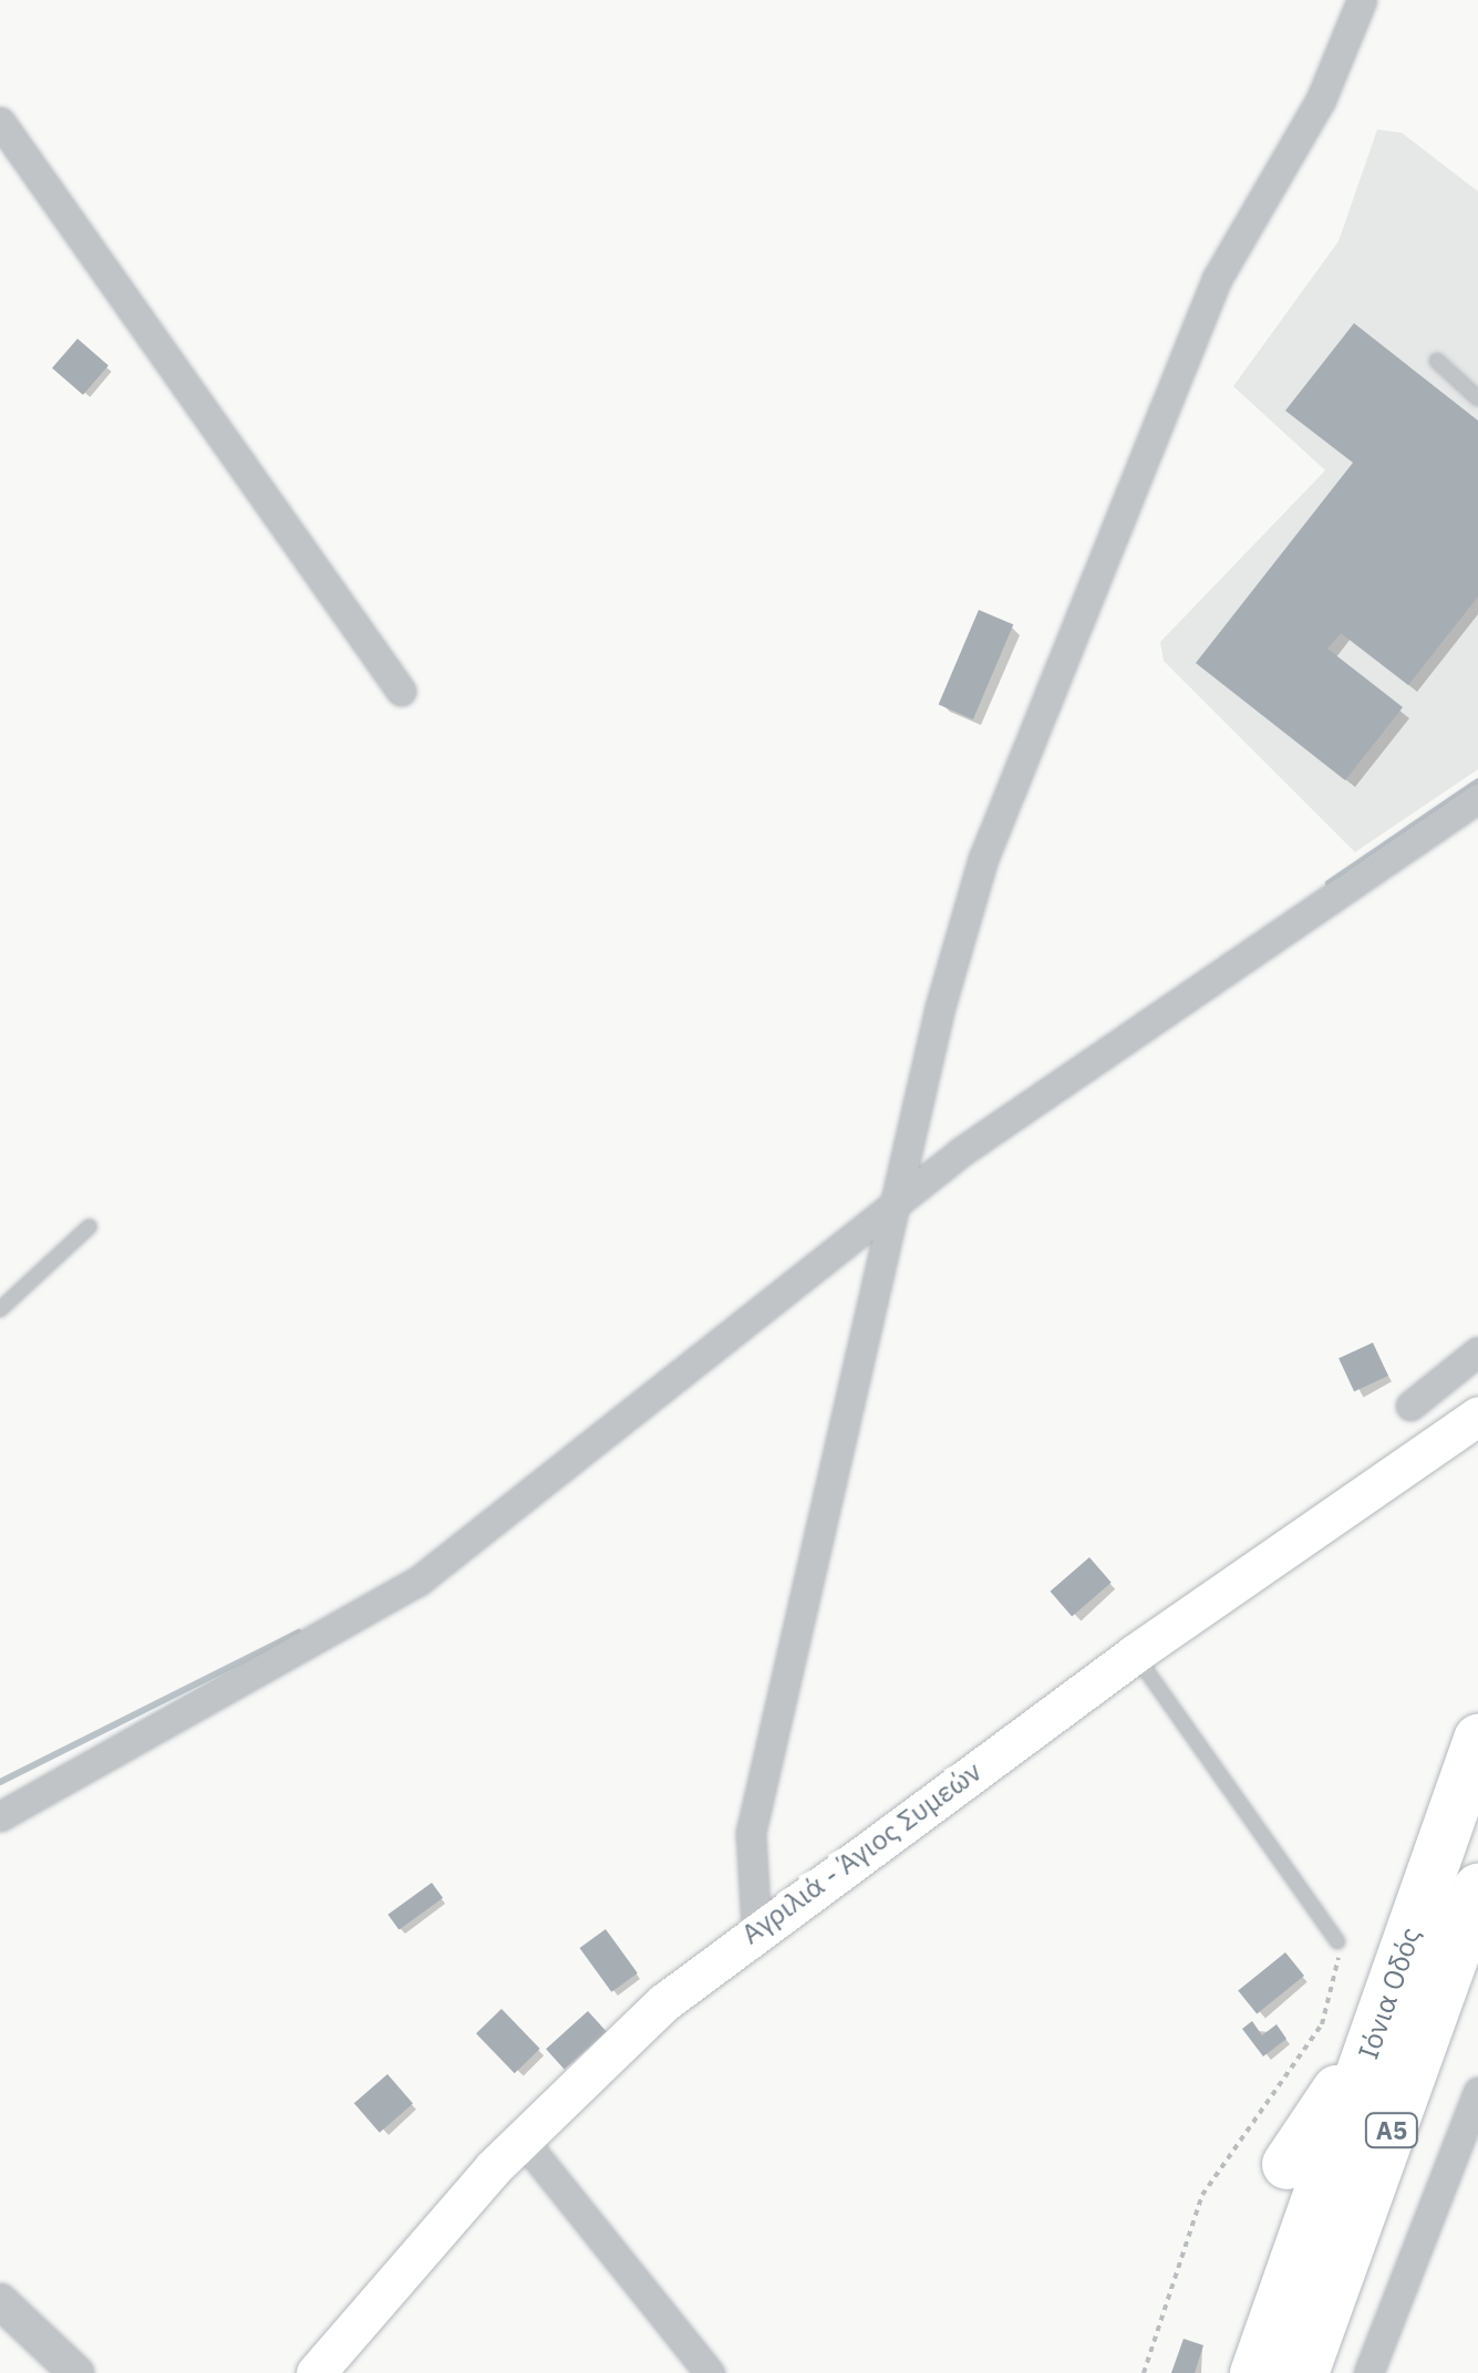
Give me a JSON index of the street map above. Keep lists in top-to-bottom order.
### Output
{
  "streets": {
    "highway": ["Ιόνια Οδός", "Α5"],
    "main road": ["Αγριλιά - Άγιος Συμεών"]
  }
}
